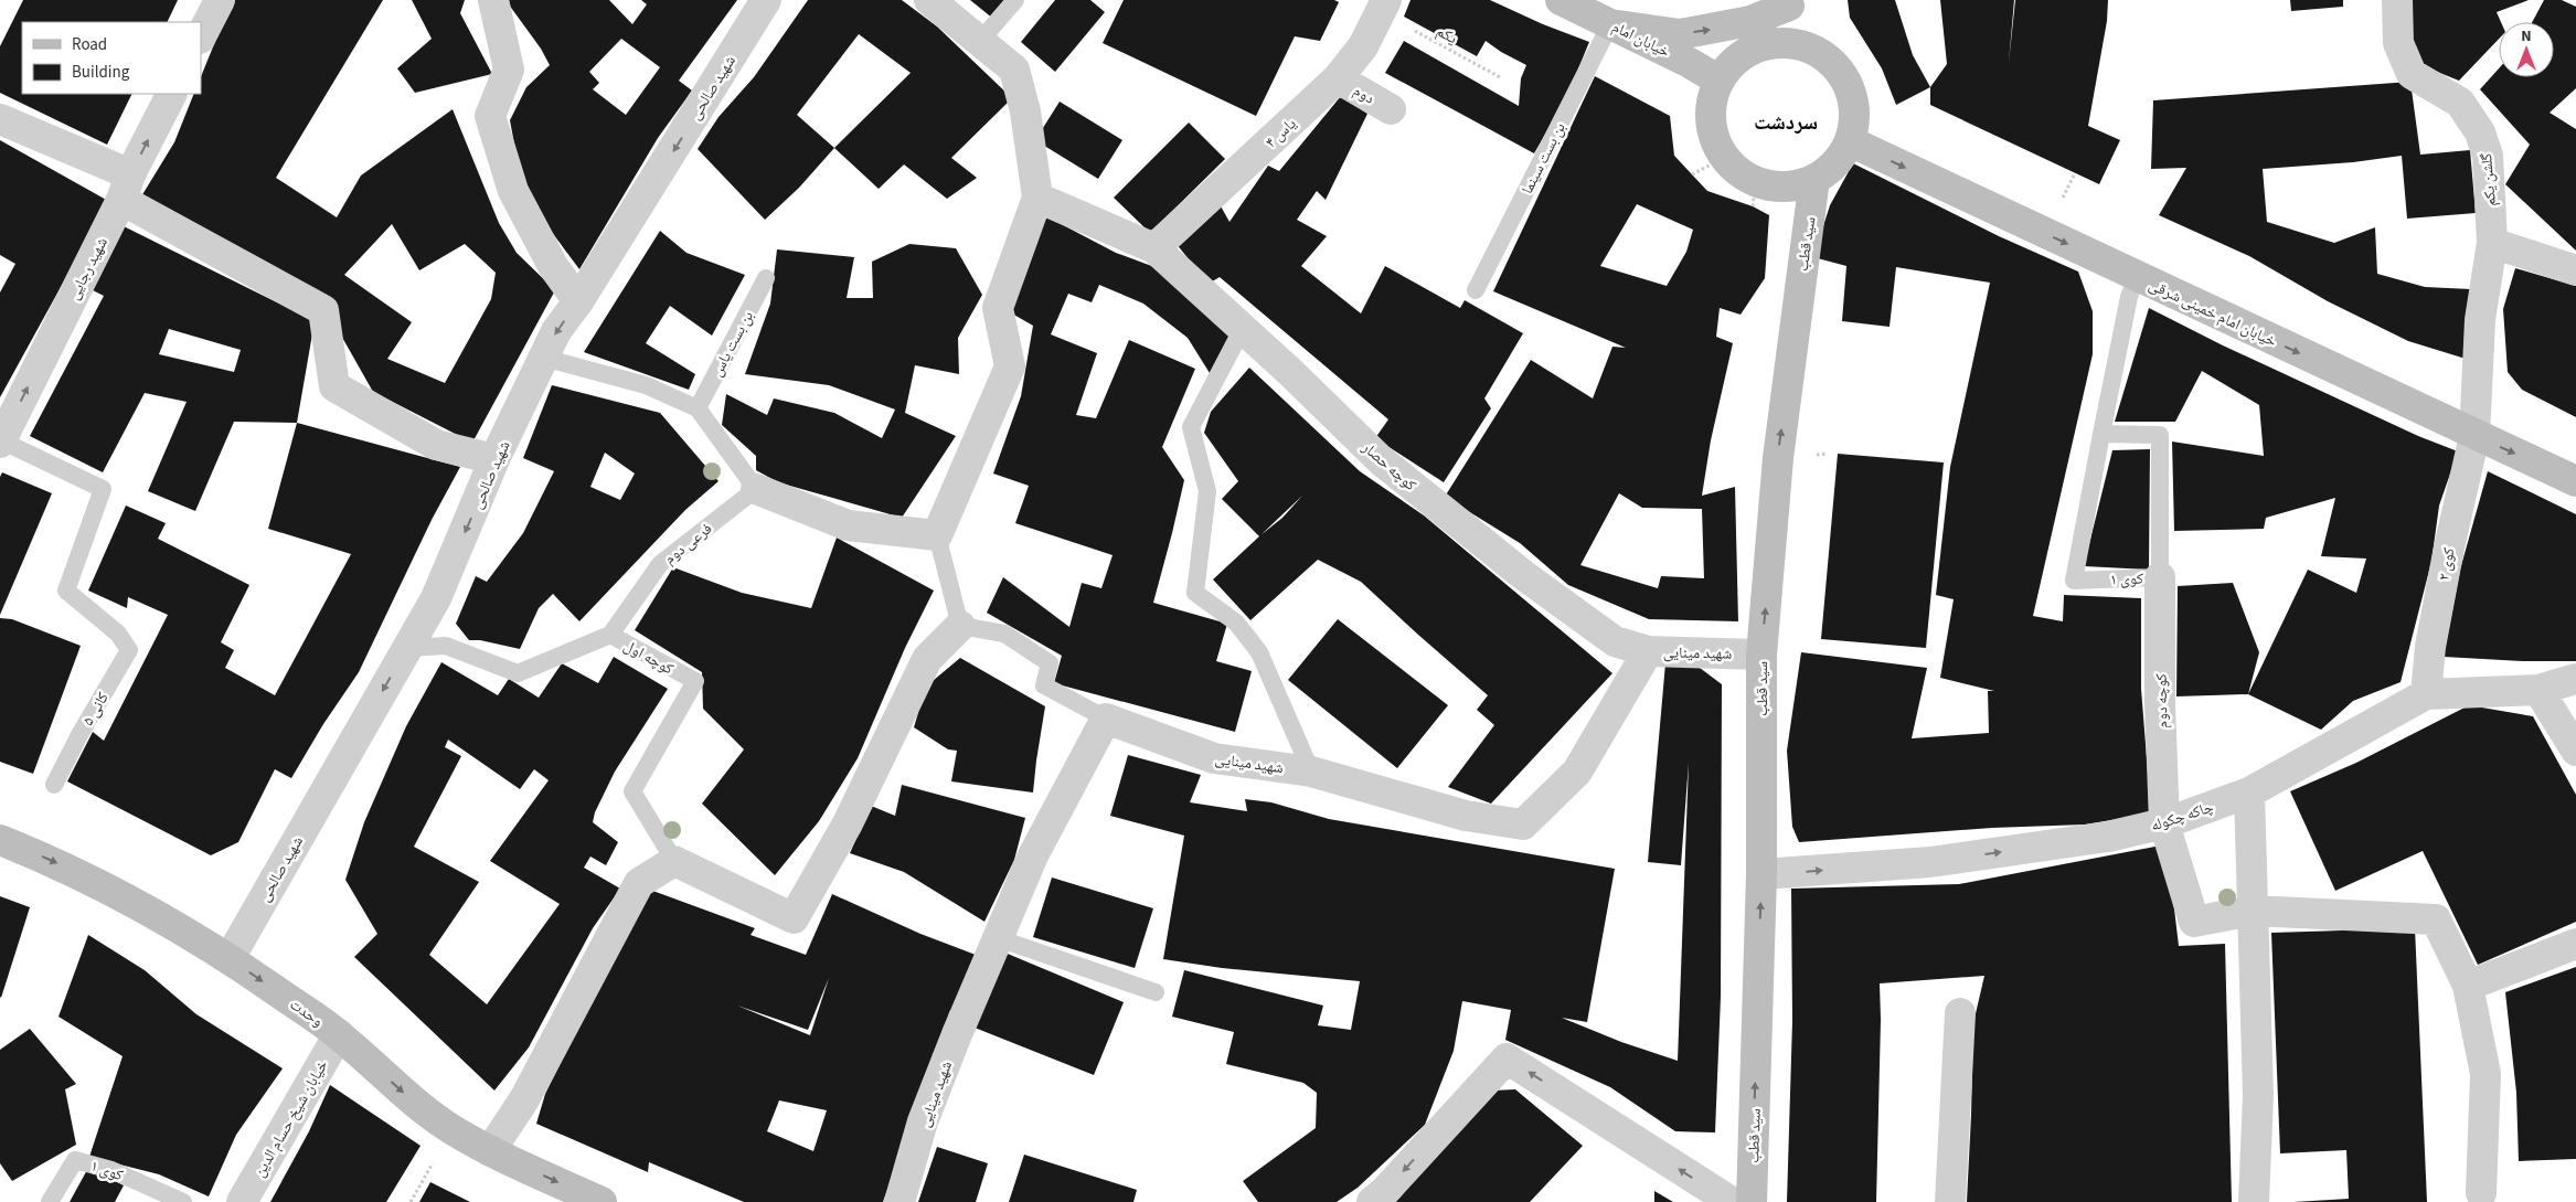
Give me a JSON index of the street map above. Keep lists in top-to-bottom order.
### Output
{
  "streets": {
    "main road": [
      "خیابان امام",
      "سید قطب",
      "خیابان امام خمینی شرقی",
      "وحدت"
    ],
    "street": [
      "شهید صالحی",
      "دوم",
      "یاس ۴",
      "گلشن یکم",
      "شهید رجایی",
      "کوچه حصار",
      "کوی ۲",
      "شهید مینایی",
      "کوچه دوم",
      "چاکه چکوله",
      "خیابان شیخ حسام الدین"
    ],
    "lane": [
      "بن بست سینما",
      "بن بست یاس",
      "فرعی دوم",
      "کوی ۱",
      "کوچه اول",
      "کانی ۵"
    ],
    "path": ["یکم"]
  },
  "crossings": [
    ["یکم", "یاس ۴"],
    ["خیابان امام", "بن بست سینما"],
    ["خیابان امام", "سید قطب"],
    ["خیابان امام", "خیابان امام خمینی شرقی"],
    ["شهید صالحی", "کوچه اول"],
    ["شهید صالحی", "وحدت"],
    ["دوم", "یاس ۴"],
    ["یاس ۴", "کوچه حصار"],
    ["گلشن یکم", "خیابان امام خمینی شرقی"],
    ["گلشن یکم", "کوی ۲"],
    ["سید قطب", "خیابان امام خمینی شرقی"],
    ["سید قطب", "شهید مینایی"],
    ["سید قطب", "چاکه چکوله"],
    ["شهید رجایی", "کانی ۵"],
    ["خیابان امام خمینی شرقی", "کوی ۲"],
    ["خیابان امام خمینی شرقی", "کوی ۱"],
    ["کوچه حصار", "شهید مینایی"],
    ["فرعی دوم", "کوچه اول"],
    ["کوی ۲", "چاکه چکوله"],
    ["کوی ۱", "کوچه دوم"],
    ["کوچه دوم", "چاکه چکوله"],
    ["وحدت", "خیابان شیخ حسام الدین"]
  ],
  "one_way": [
    "شهید صالحی",
    "سید قطب",
    "شهید رجایی",
    "خیابان امام خمینی شرقی",
    "چاکه چکوله",
    "وحدت"
  ],
  "districts": ["سردشت"],
  "legend": ["Road", "Building"],
  "north": "top"
}
